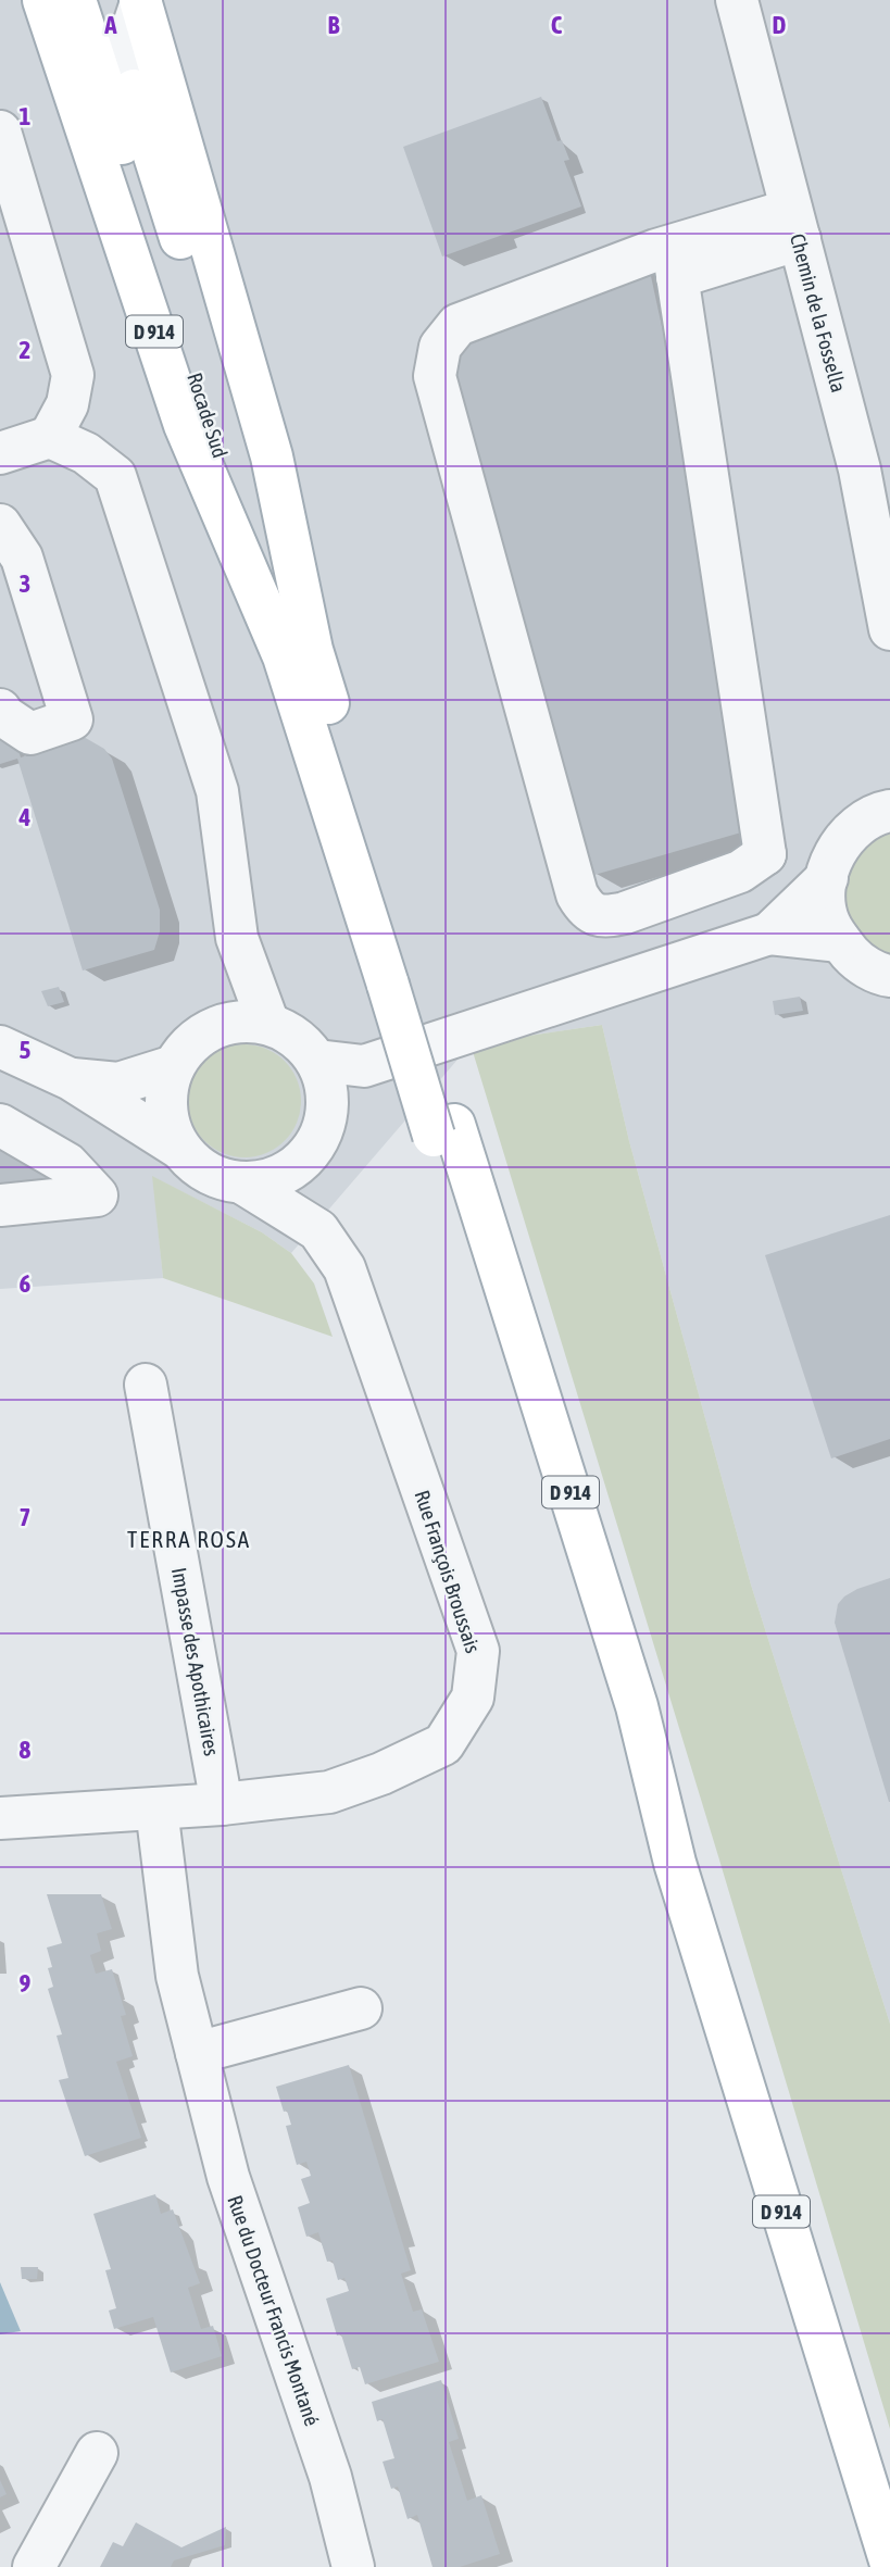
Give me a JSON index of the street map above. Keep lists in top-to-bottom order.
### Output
{
  "streets": {
    "main road": ["D 914", "Rocade Sud"],
    "street": [
      "Chemin de la Fossella",
      "Rue François Broussais",
      "Impasse des Apothicaires",
      "Rue du Docteur Francis Montané"
    ]
  },
  "crossings": [
    ["D 914", "Rocade Sud"],
    ["Rue François Broussais", "Impasse des Apothicaires"],
    ["Rue François Broussais", "Rue du Docteur Francis Montané"]
  ],
  "districts": ["TERRA ROSA"],
  "grid": {
    "columns": [
      "A",
      "B",
      "C",
      "D"
    ],
    "rows": [
      "1",
      "2",
      "3",
      "4",
      "5",
      "6",
      "7",
      "8",
      "9"
    ]
  }
}
